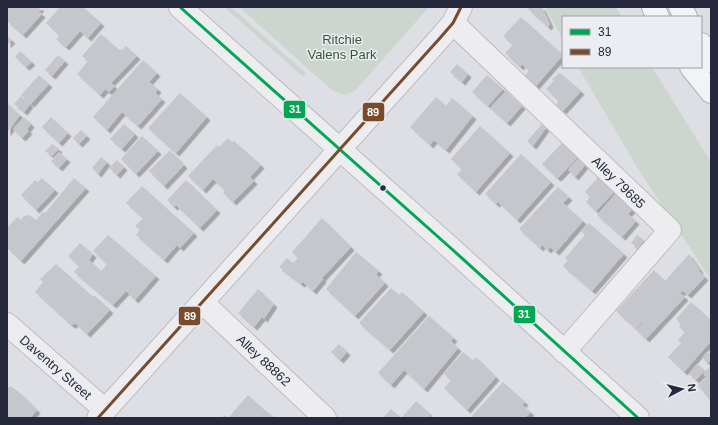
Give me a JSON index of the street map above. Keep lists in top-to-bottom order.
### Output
{
  "streets": {
    "street": ["Alley 79685", "Alley 88862", "Daventry Street"]
  },
  "parks": ["Ritchie Valens Park"],
  "lines": ["transit line 31", "transit line 89"],
  "legend": ["31", "89"],
  "north": "right"
}
